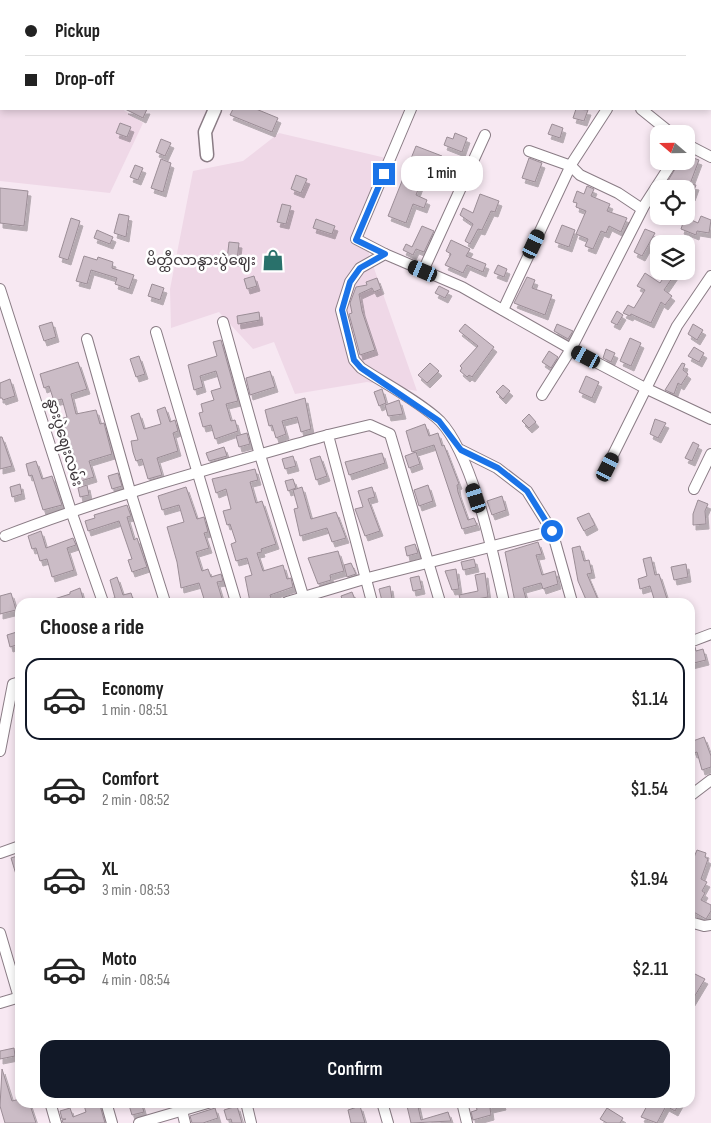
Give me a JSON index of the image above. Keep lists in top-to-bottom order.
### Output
{
  "streets": {
    "street": ["နွားပွဲဈေးလမ်း"]
  },
  "places": {
    "shop": ["မိတ္ထီလာနွားပွဲဈေး"]
  },
  "north": "left",
  "page": {
    "banner": ["Pickup", "Drop-off"],
    "bubble": "1 min",
    "heading": "Choose a ride",
    "list": [
      {
        "name": "Economy",
        "note": "1 min · 08:51",
        "value": "$1.14"
      },
      {
        "name": "Comfort",
        "note": "2 min · 08:52",
        "value": "$1.54"
      },
      {
        "name": "XL",
        "note": "3 min · 08:53",
        "value": "$1.94"
      },
      {
        "name": "Moto",
        "note": "4 min · 08:54",
        "value": "$2.11"
      }
    ],
    "buttons": "Confirm"
  }
}
